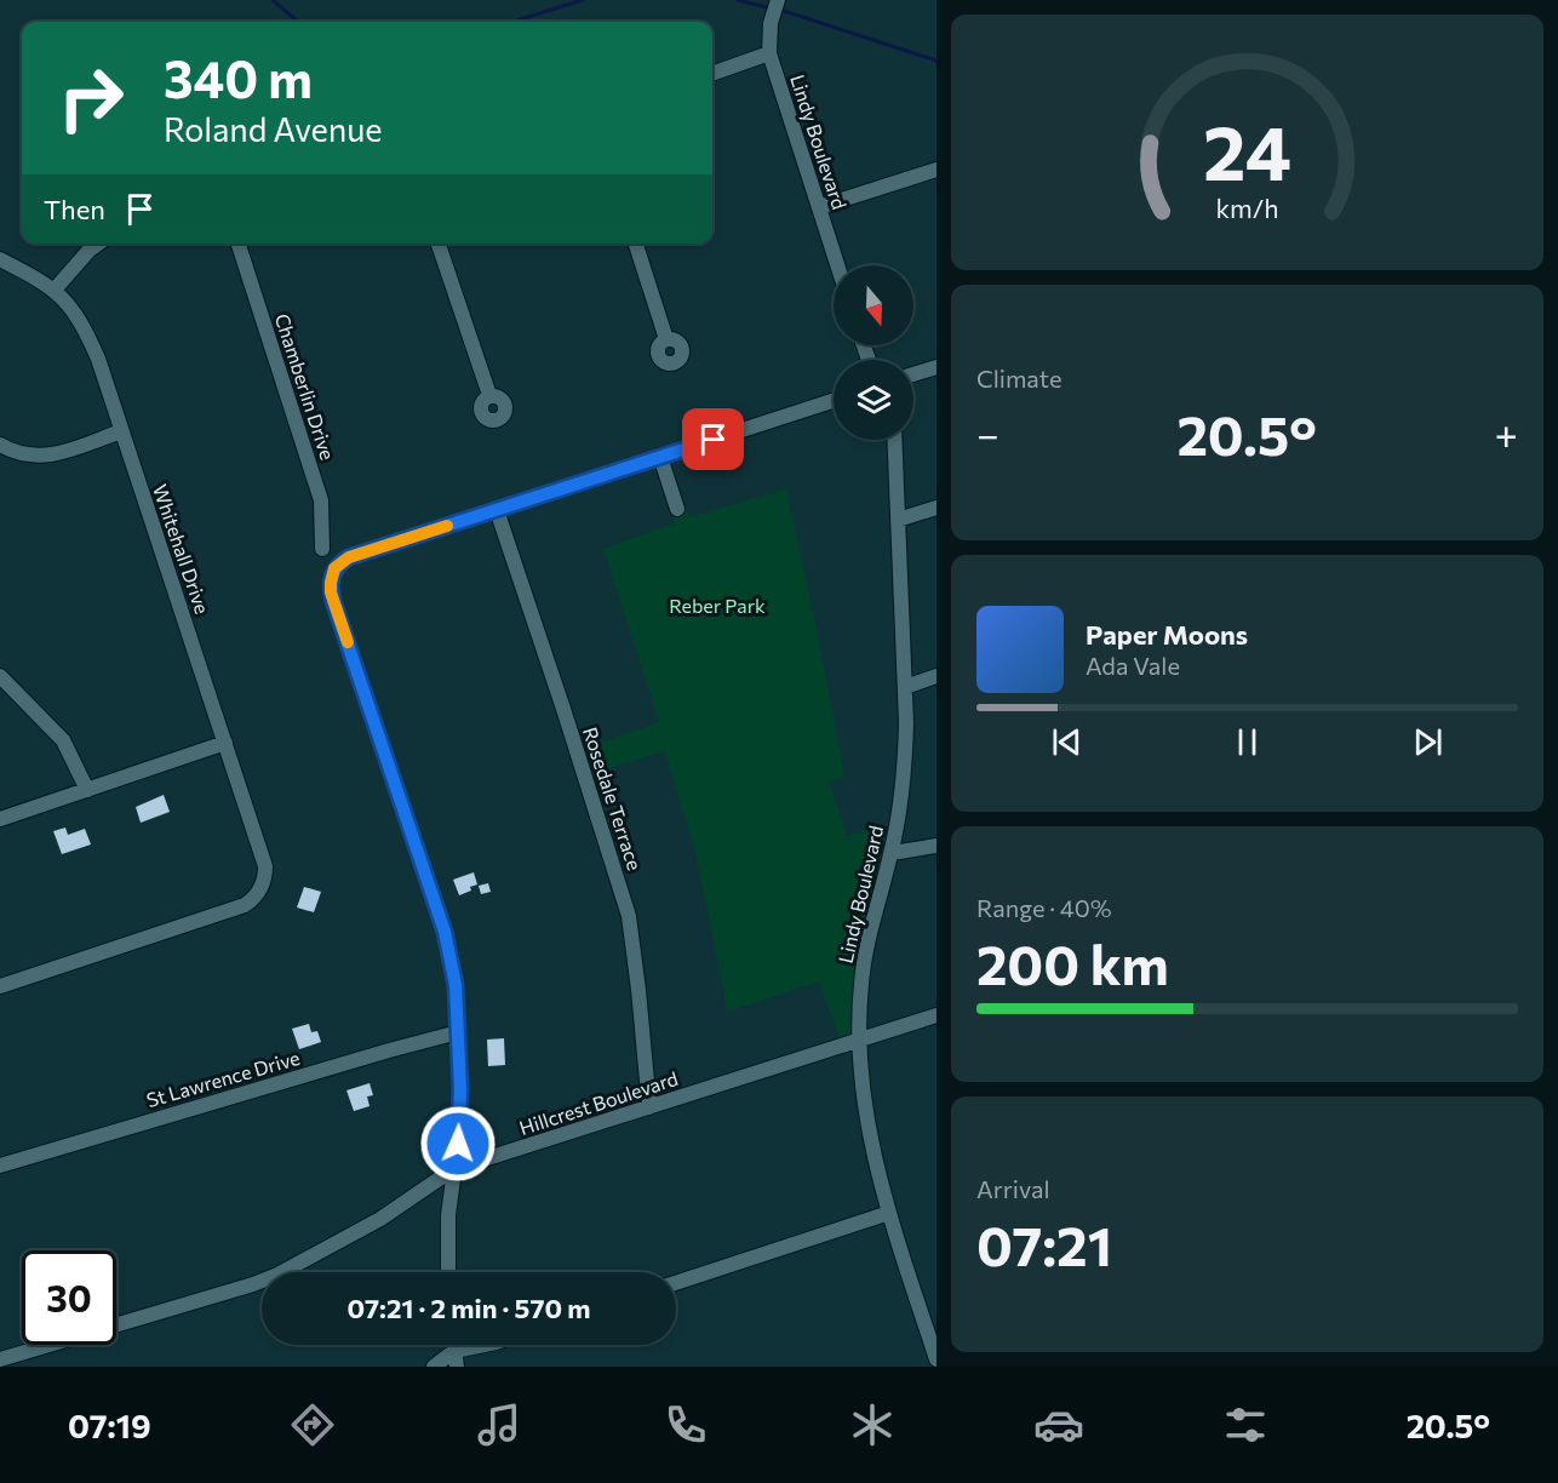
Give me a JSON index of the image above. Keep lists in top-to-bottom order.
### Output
{
  "streets": {
    "street": [
      "Lindy Boulevard",
      "Chamberlin Drive",
      "Whitehall Drive",
      "Rosedale Terrace",
      "St Lawrence Drive",
      "Hillcrest Boulevard"
    ]
  },
  "crossings": [
    ["Lindy Boulevard", "Hillcrest Boulevard"],
    ["Rosedale Terrace", "Hillcrest Boulevard"]
  ],
  "parks": ["Reber Park"],
  "north": "bottom",
  "page": {
    "turn": ["340 m", "Roland Avenue"],
    "then": "Then",
    "tile": [
      "Climate",
      ["Range · 40%", "200 km"],
      ["Arrival", "07:21"]
    ],
    "heat": ["−", "20.5°", "+"],
    "song": ["Paper Moons", "Ada Vale"],
    "limit": "30",
    "trip": "07:21 · 2 min · 570 m",
    "tabs": ["07:19", "20.5°"],
    "gauge": ["24", "km/h"]
  }
}
